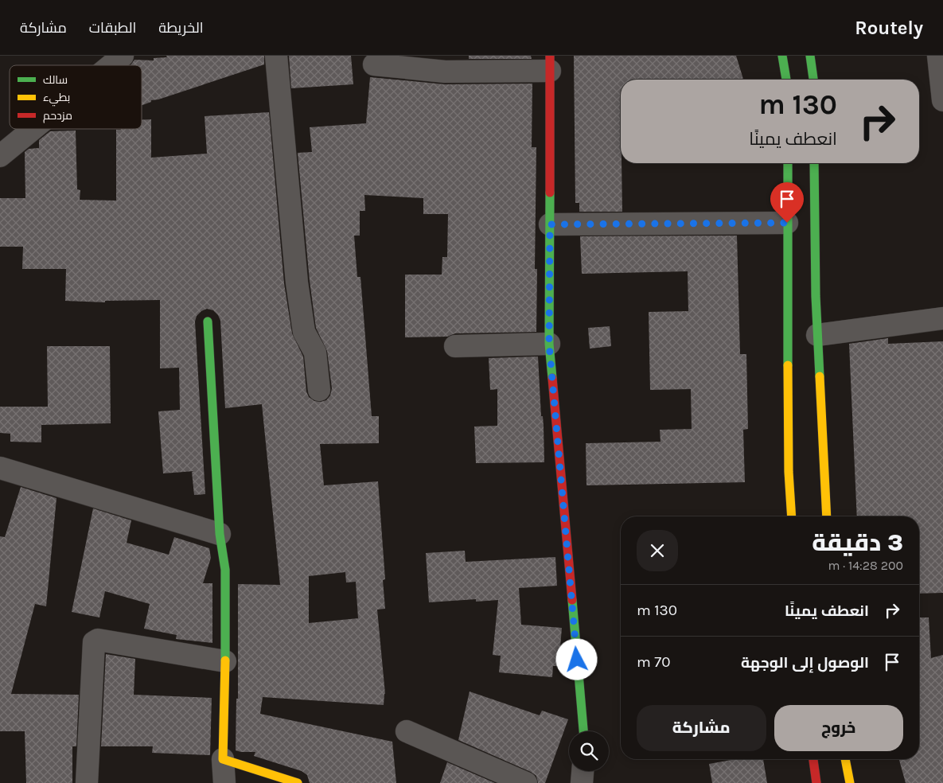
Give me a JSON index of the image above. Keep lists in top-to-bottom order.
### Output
{
  "legend": ["سالك", "بطيء", "مزدحم"],
  "page": {
    "header": "Routely",
    "nav": ["الخريطة", "الطبقات", "مشاركة"],
    "turn": ["130 m", "انعطف يمينًا"],
    "heading": ["3 دقيقة", "200 m · 14:28"],
    "list": [
      {
        "name": "انعطف يمينًا",
        "value": "130 m"
      },
      {
        "name": "الوصول إلى الوجهة",
        "value": "70 m"
      }
    ],
    "buttons": ["خروج", "مشاركة"]
  }
}
